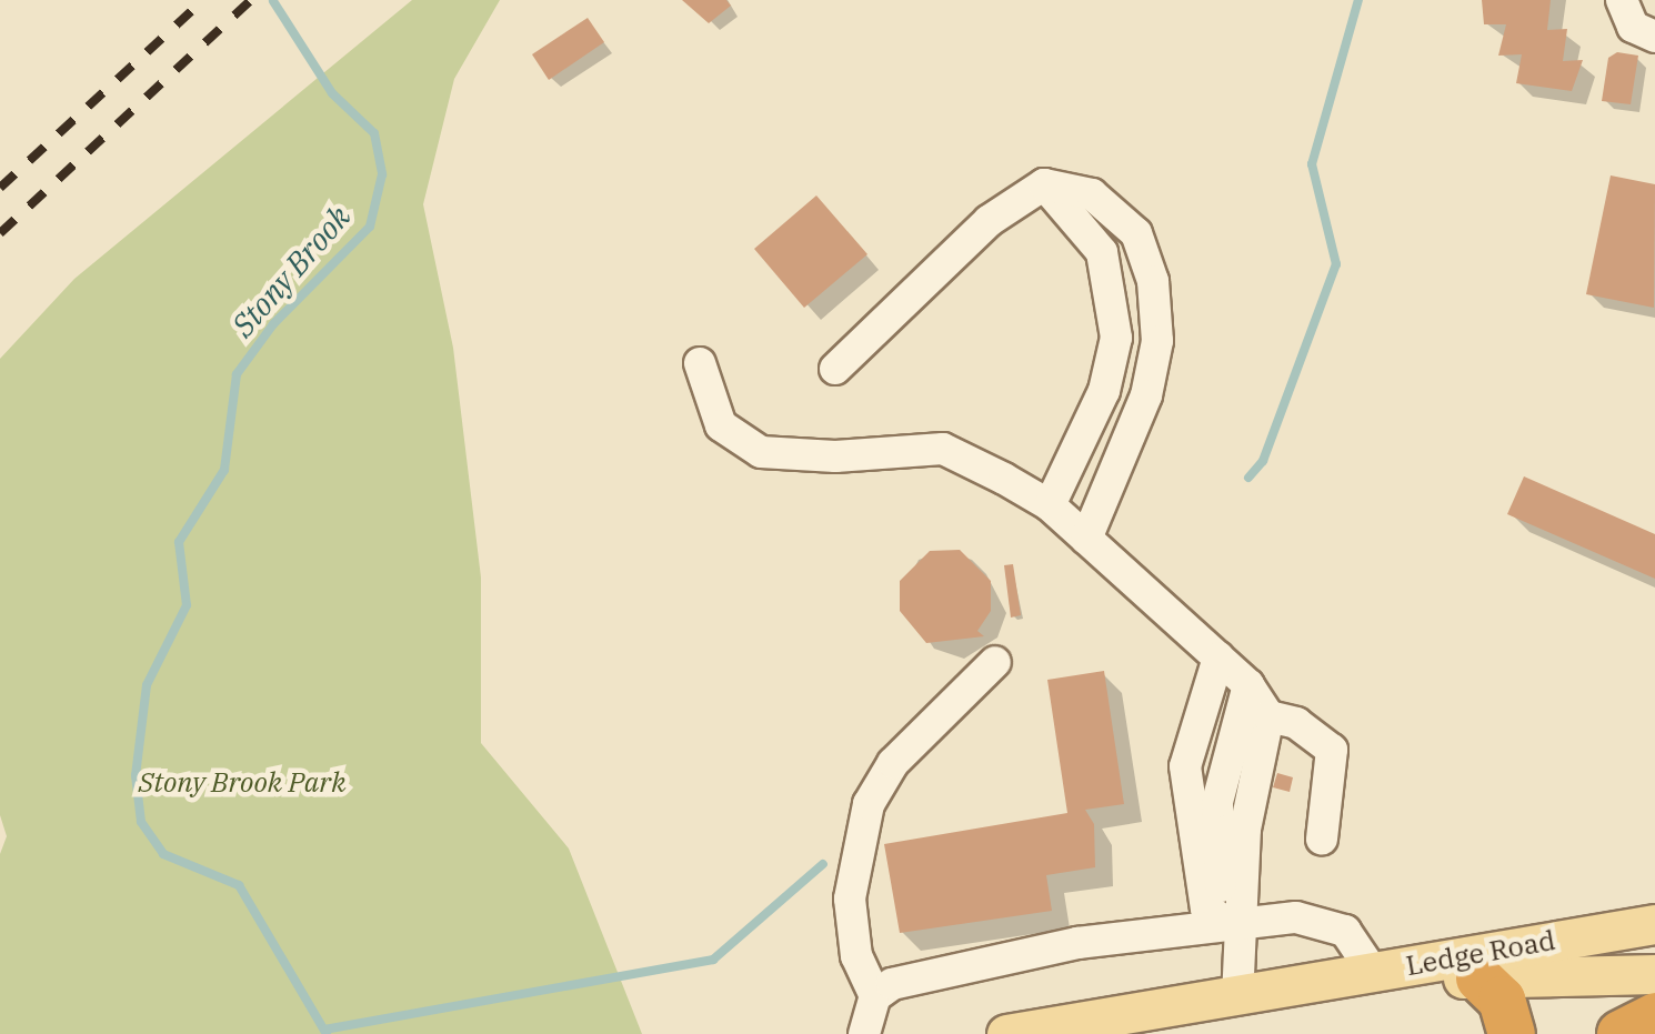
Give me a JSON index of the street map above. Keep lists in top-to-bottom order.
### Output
{
  "streets": {
    "main road": ["Ledge Road"]
  },
  "water": ["Stony Brook"],
  "parks": ["Stony Brook Park"]
}
